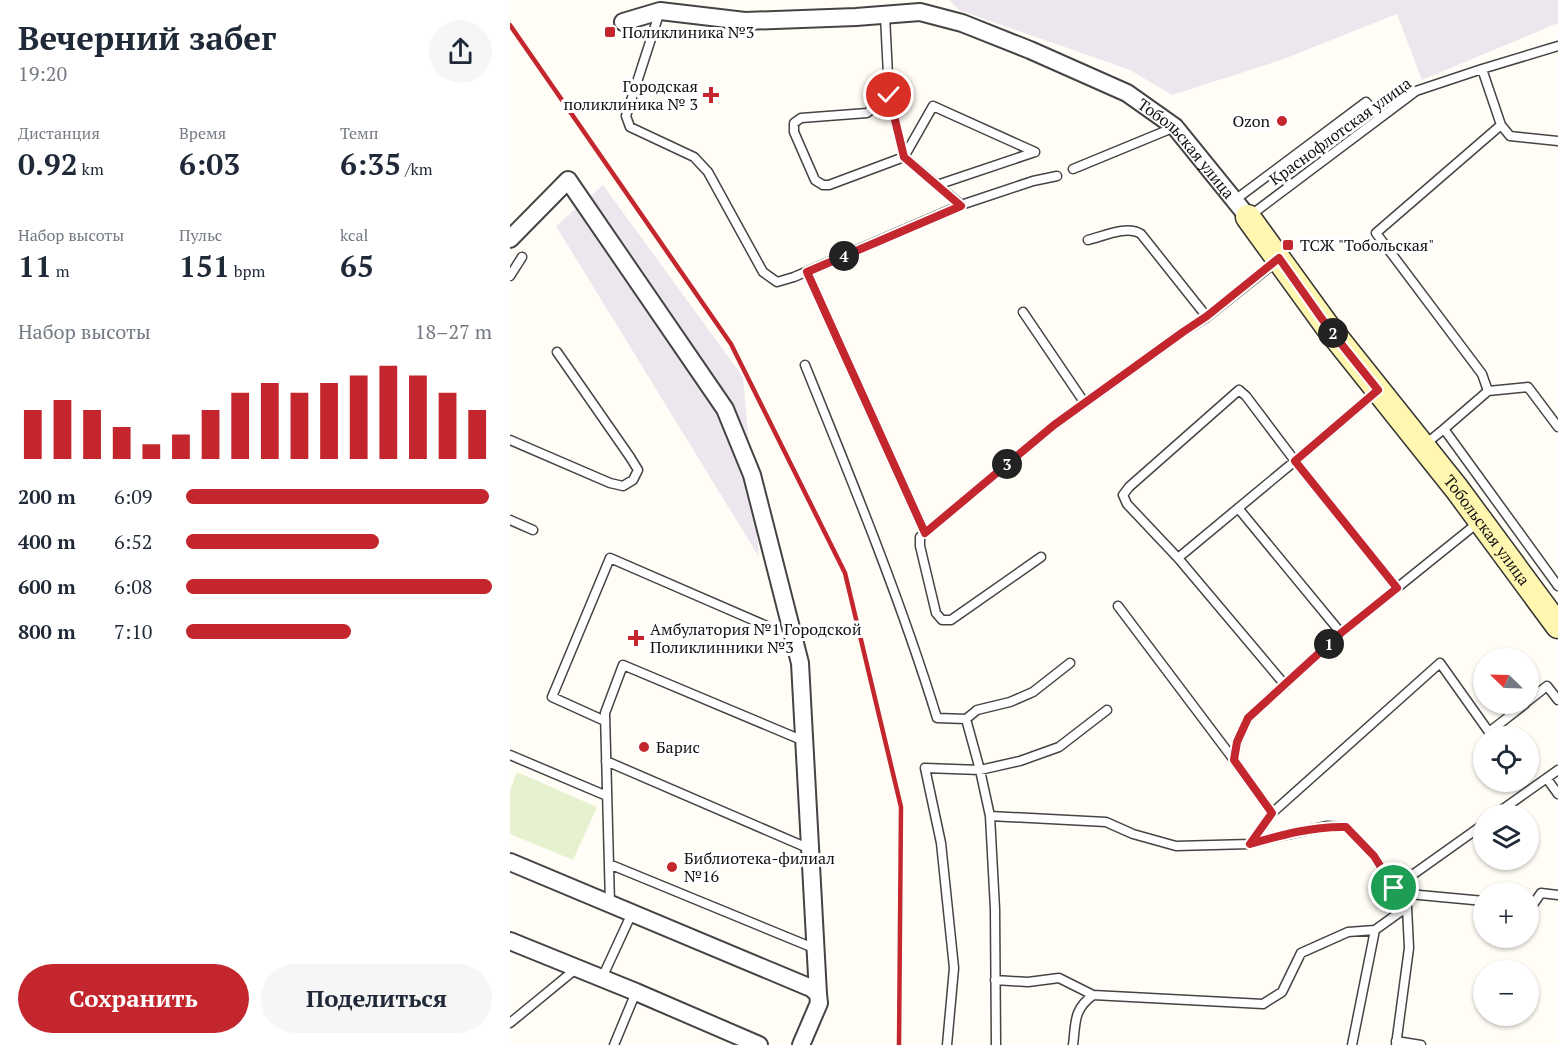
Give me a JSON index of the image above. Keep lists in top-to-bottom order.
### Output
{
  "streets": {
    "street": ["Тобольская улица"],
    "lane": ["Краснофлотская улица"]
  },
  "crossings": [
    ["Краснофлотская улица", "Тобольская улица"]
  ],
  "places": {
    "transit": ["Поликлиника №3", "ТСЖ \"Тобольская\""],
    "health": ["Городская поликлиника № 3", "Амбулатория №1 Городской Поликлинники №3"],
    "other": ["Ozon", "Барис", "Библиотека-филиал №16"]
  },
  "north": "top left",
  "page": {
    "heading": ["Вечерний забег", "19:20"],
    "stats": [
      ["Дистанция", "0.92 km"],
      ["Время", "6:03"],
      ["Темп", "6:35 /km"],
      ["Набор высоты", "11 m"],
      ["Пульс", "151 bpm"],
      ["kcal", "65"]
    ],
    "pins": [
      "4",
      "2",
      "3",
      "1"
    ],
    "chart": ["Набор высоты", "18–27 m"],
    "list": [
      {
        "name": "200 m",
        "note": "6:09"
      },
      {
        "name": "400 m",
        "note": "6:52"
      },
      {
        "name": "600 m",
        "note": "6:08"
      },
      {
        "name": "800 m",
        "note": "7:10"
      }
    ],
    "map_buttons": ["+", "−"],
    "buttons": ["Сохранить", "Поделиться"]
  }
}
